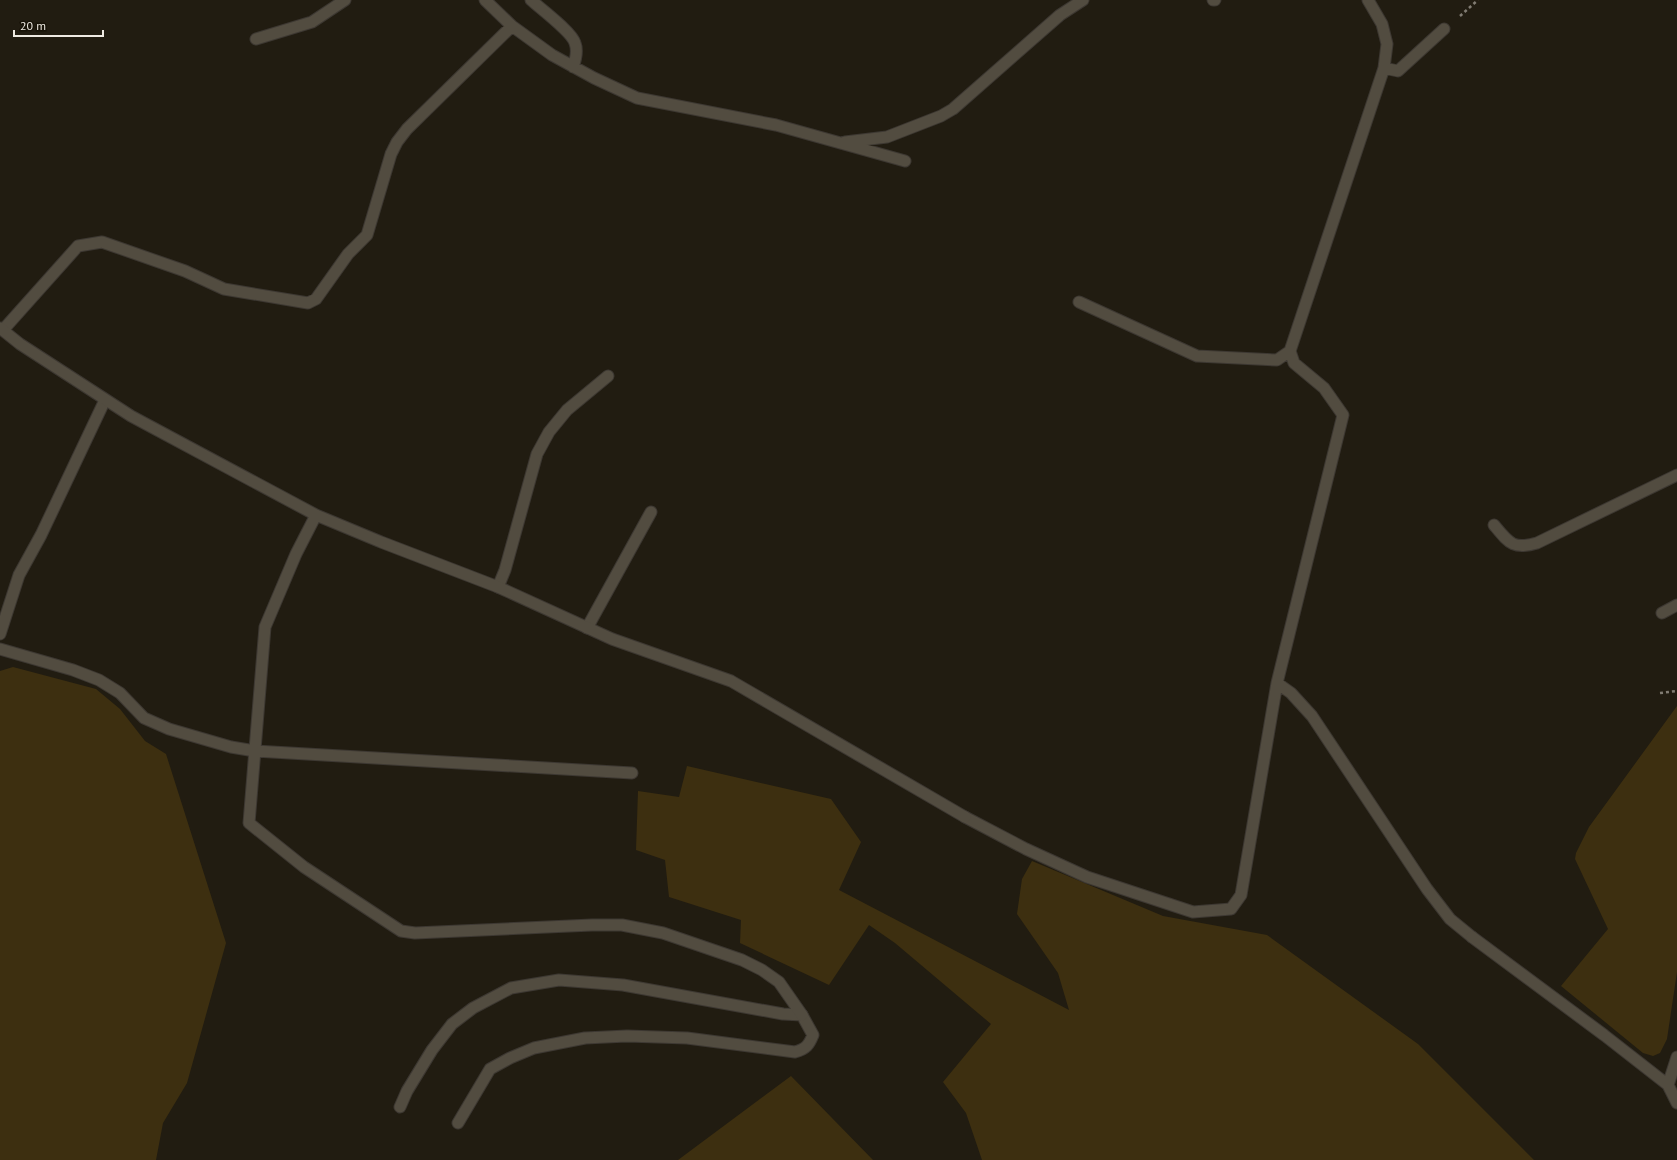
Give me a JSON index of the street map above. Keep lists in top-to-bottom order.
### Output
{
  "scale_bar": "20 m"
}
